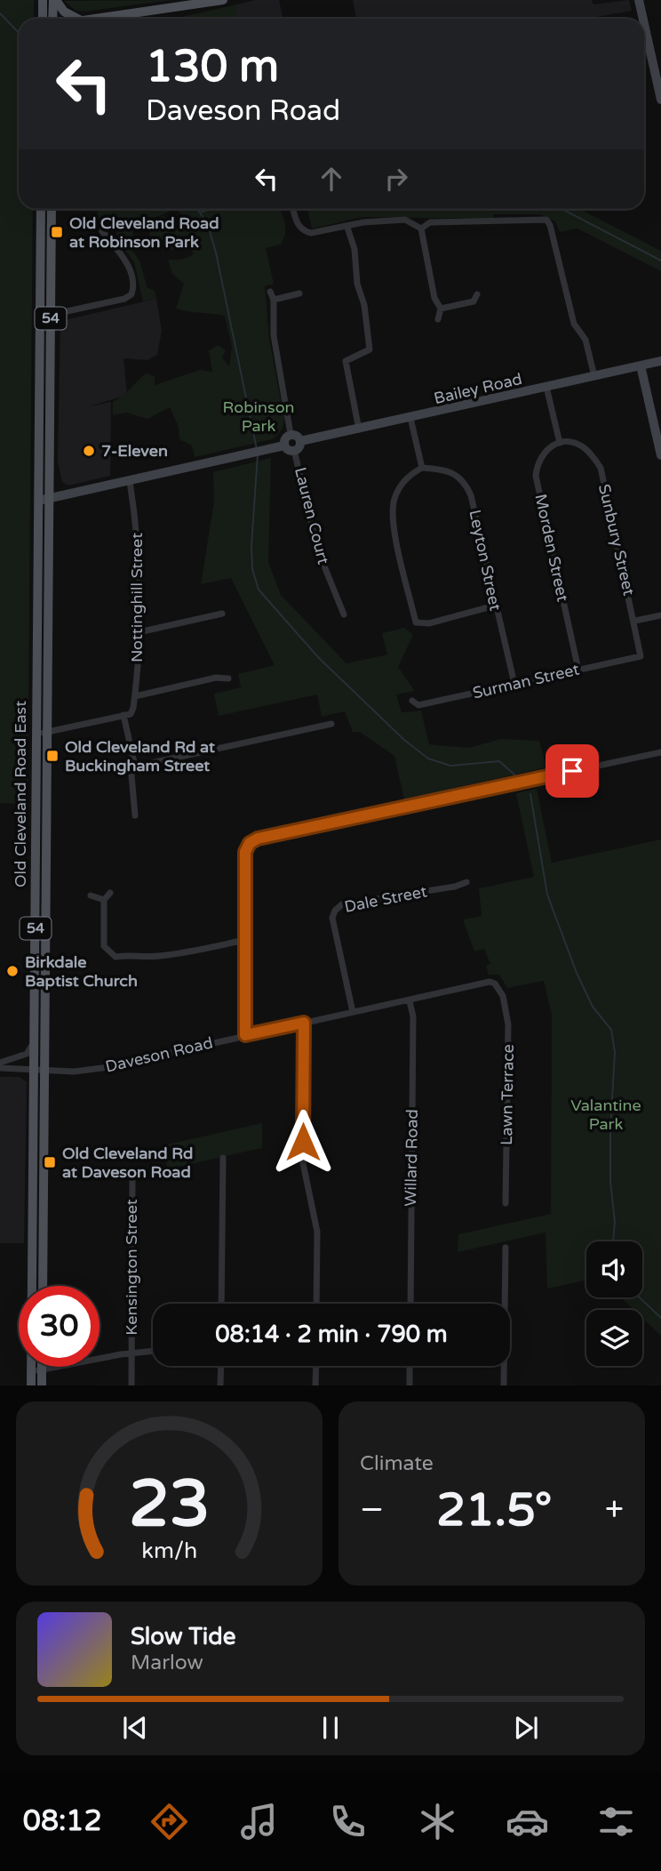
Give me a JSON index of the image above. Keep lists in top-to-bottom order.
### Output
{
  "streets": {
    "main road": ["54", "Old Cleveland Road East"],
    "street": [
      "Bailey Road",
      "Lauren Court",
      "Sunbury Street",
      "Morden Street",
      "Leyton Street",
      "Nottinghill Street",
      "Surman Street",
      "Dale Street",
      "Daveson Road",
      "Lawn Terrace",
      "Willard Road",
      "Kensington Street"
    ]
  },
  "crossings": [
    ["Bailey Road", "Lauren Court"],
    ["Sunbury Street", "Morden Street"],
    ["Sunbury Street", "Surman Street"],
    ["Morden Street", "Surman Street"],
    ["Leyton Street", "Surman Street"],
    ["Old Cleveland Road East", "Daveson Road"],
    ["Dale Street", "Daveson Road"],
    ["Daveson Road", "Lawn Terrace"],
    ["Daveson Road", "Willard Road"]
  ],
  "parks": ["Robinson Park", "Valantine Park"],
  "places": {
    "transit": ["Old Cleveland Road at Robinson Park", "Old Cleveland Rd at Buckingham Street", "Old Cleveland Rd at Daveson Road"],
    "other": ["7-Eleven", "Birkdale Baptist Church"]
  },
  "page": {
    "turn": ["130 m", "Daveson Road"],
    "limit": "30",
    "trip": "08:14 · 2 min · 790 m",
    "tile": "Climate",
    "heat": ["−", "21.5°", "+"],
    "song": ["Slow Tide", "Marlow"],
    "tabs": "08:12",
    "gauge": ["23", "km/h"]
  }
}
